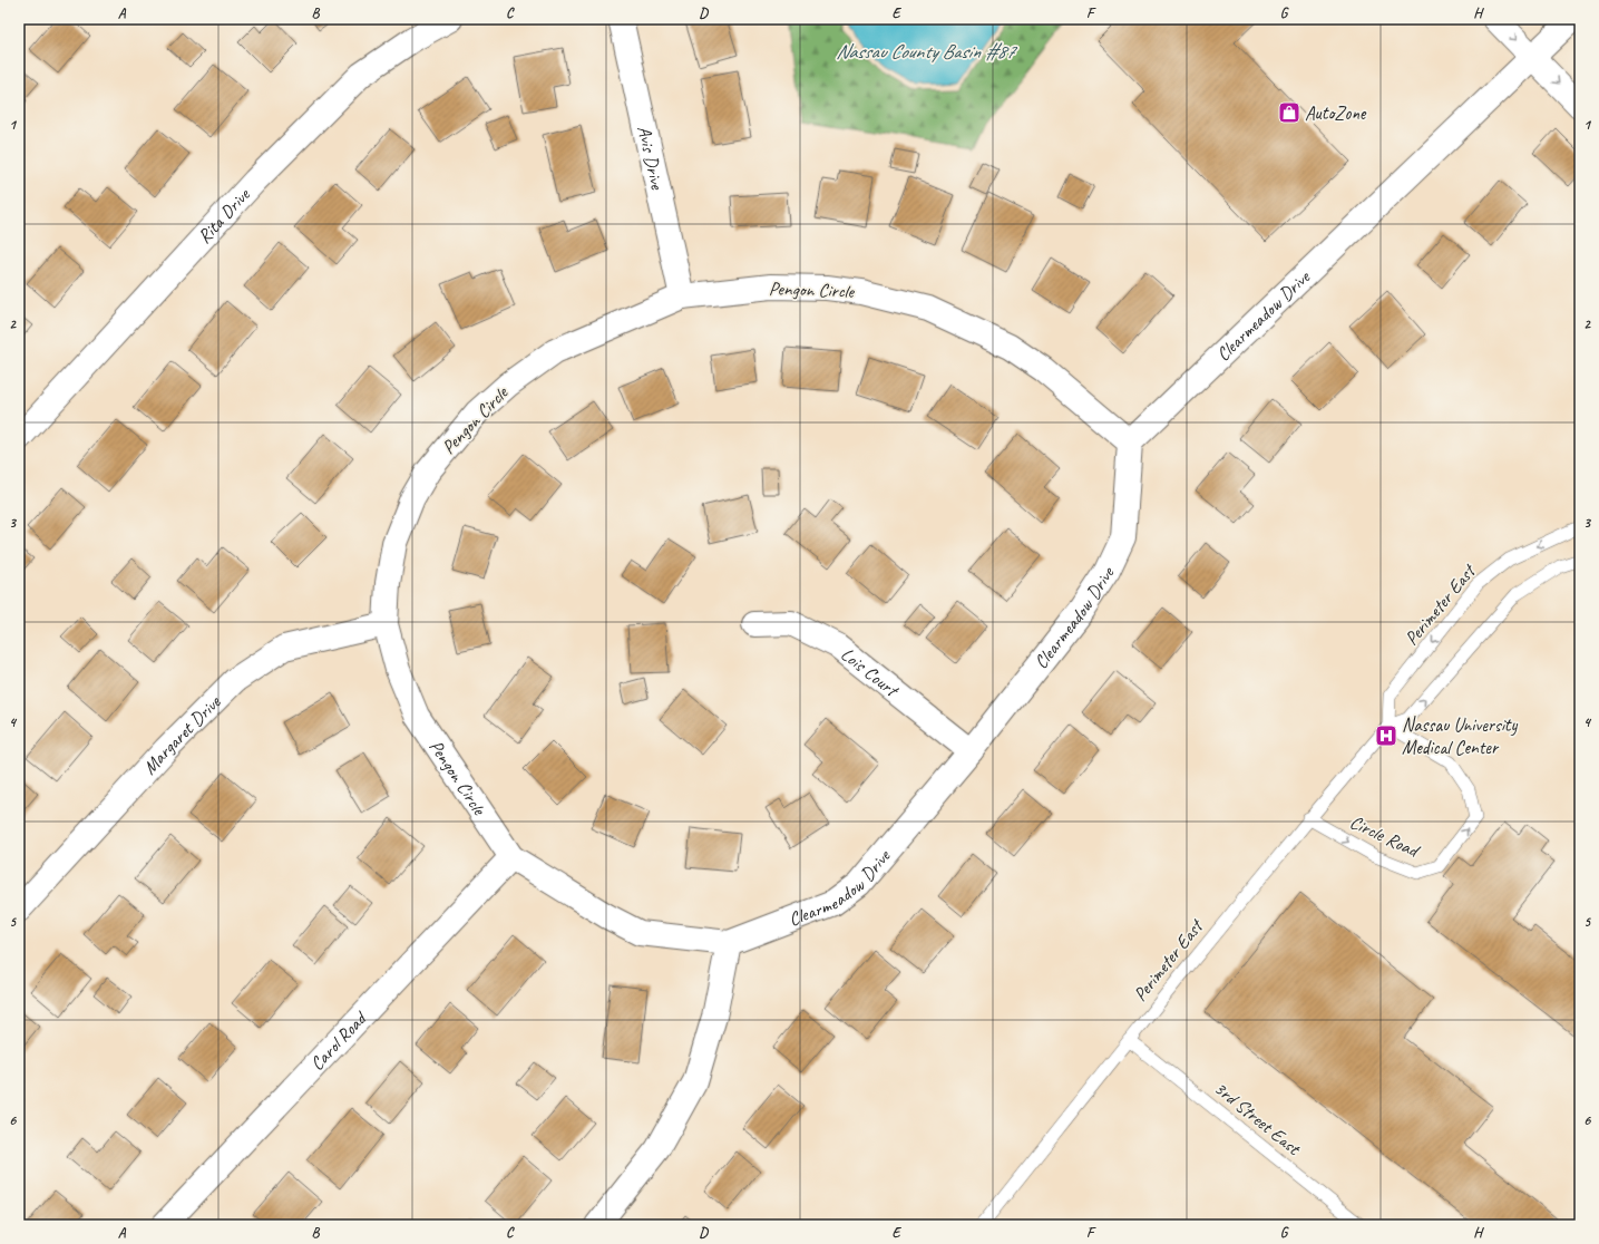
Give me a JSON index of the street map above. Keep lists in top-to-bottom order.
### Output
{
  "streets": {
    "street": [
      "Avis Drive",
      "Rita Drive",
      "Pengon Circle",
      "Clearmeadow Drive",
      "Lois Court",
      "Margaret Drive",
      "Carol Road"
    ],
    "lane": ["Perimeter East", "Circle Road", "3rd Street East"]
  },
  "crossings": [
    ["Avis Drive", "Pengon Circle"],
    ["Pengon Circle", "Clearmeadow Drive"],
    ["Pengon Circle", "Margaret Drive"],
    ["Pengon Circle", "Carol Road"],
    ["Clearmeadow Drive", "Lois Court"],
    ["Perimeter East", "Circle Road"],
    ["Perimeter East", "3rd Street East"]
  ],
  "water": ["Nassau County Basin #87"],
  "places": {
    "shop": ["AutoZone"],
    "hospital": ["Nassau University Medical Center"]
  },
  "grid": {
    "columns": [
      "A",
      "B",
      "C",
      "D",
      "E",
      "F",
      "G",
      "H"
    ],
    "rows": [
      "1",
      "2",
      "3",
      "4",
      "5",
      "6"
    ]
  }
}
